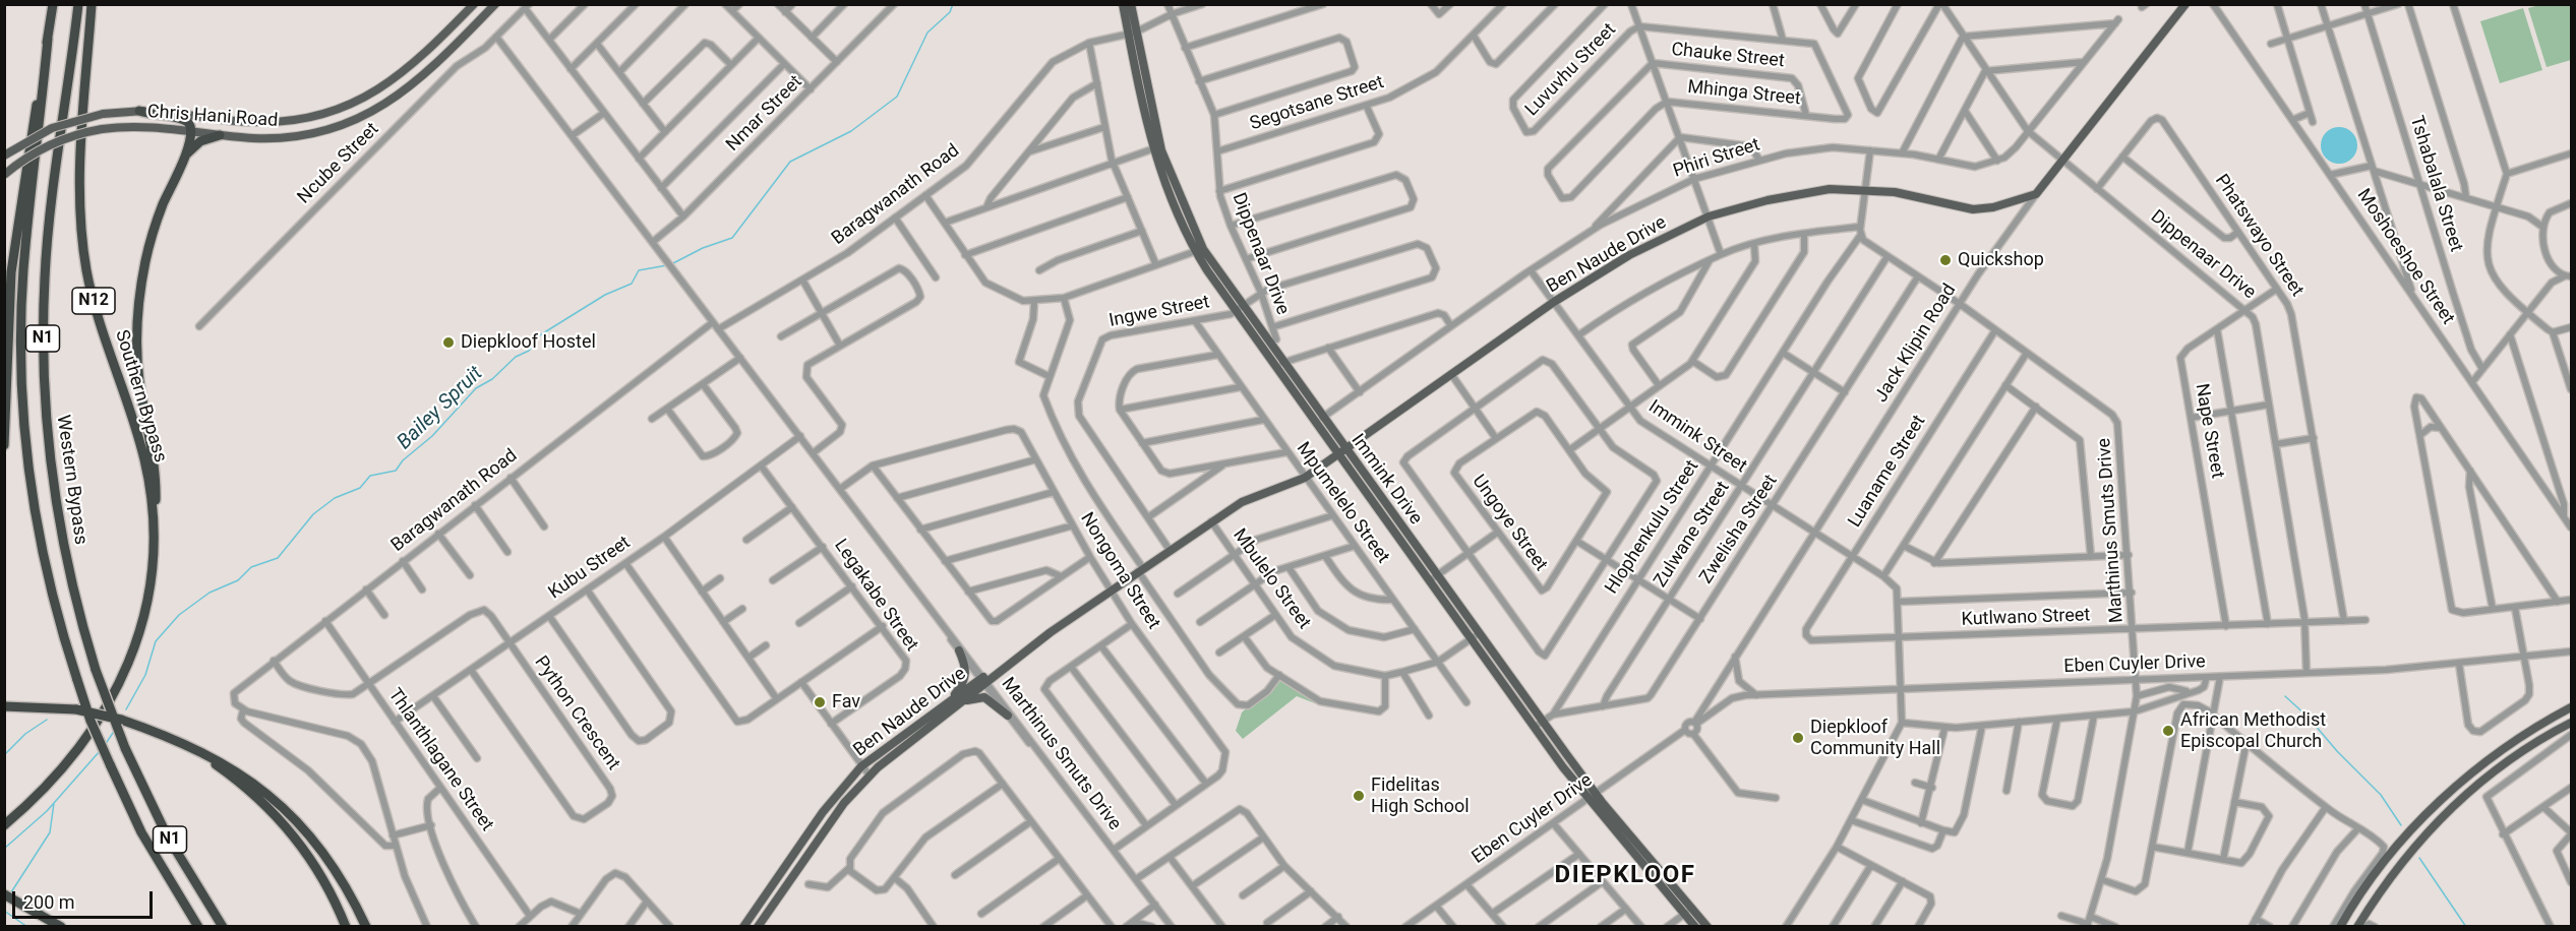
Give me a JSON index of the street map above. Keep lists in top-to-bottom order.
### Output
{
  "streets": {
    "highway": [
      "N12",
      "N1",
      "Southern Bypass",
      "Western Bypass"
    ],
    "main road": [
      "Chris Hani Road",
      "Ben Naude Drive",
      "Jack Klipin Road",
      "Immink Drive"
    ],
    "street": [
      "Chauke Street",
      "Luvuvhu Street",
      "Mhinga Street",
      "Segotsane Street",
      "Nmar Street",
      "Phiri Street",
      "Ncube Street",
      "Tshabalala Street",
      "Baragwanath Road",
      "Phatswayo Street",
      "Dippenaar Drive",
      "Moshoeshoe Street",
      "Ingwe Street",
      "Nape Street",
      "Immink Street",
      "Luaname Street",
      "Mpumelelo Street",
      "Ungoye Street",
      "Hlophenkulu Street",
      "Zwelisha Street",
      "Marthinus Smuts Drive",
      "Zulwane Street",
      "Kubu Street",
      "Nongoma Street",
      "Mbulelo Street",
      "Legakabe Street",
      "Kutlwano Street",
      "Eben Cuyler Drive",
      "Python Crescent",
      "Thlanthlagane Street"
    ]
  },
  "crossings": [
    ["Chauke Street", "Mhinga Street"],
    ["Luvuvhu Street", "Mhinga Street"],
    ["Segotsane Street", "Dippenaar Drive"],
    ["Phiri Street", "Immink Street"],
    ["Phiri Street", "Immink Drive"],
    ["Baragwanath Road", "Dippenaar Drive"],
    ["Baragwanath Road", "Immink Drive"],
    ["Baragwanath Road", "Marthinus Smuts Drive"],
    ["Baragwanath Road", "Thlanthlagane Street"],
    ["Phatswayo Street", "Dippenaar Drive"],
    ["Phatswayo Street", "Nape Street"],
    ["Phatswayo Street", "Kutlwano Street"],
    ["Dippenaar Drive", "Ingwe Street"],
    ["Dippenaar Drive", "Jack Klipin Road"],
    ["Dippenaar Drive", "Nape Street"],
    ["Dippenaar Drive", "Kutlwano Street"],
    ["Dippenaar Drive", "Eben Cuyler Drive"],
    ["Ben Naude Drive", "Ingwe Street"],
    ["Ben Naude Drive", "Jack Klipin Road"],
    ["Ben Naude Drive", "Immink Street"],
    ["Ben Naude Drive", "Immink Drive"],
    ["Ben Naude Drive", "Mpumelelo Street"],
    ["Ben Naude Drive", "Marthinus Smuts Drive"],
    ["Ben Naude Drive", "Nongoma Street"],
    ["Ben Naude Drive", "Mbulelo Street"],
    ["Ingwe Street", "Immink Drive"],
    ["Ingwe Street", "Mpumelelo Street"],
    ["N1", "Western Bypass"],
    ["Jack Klipin Road", "Immink Street"],
    ["Jack Klipin Road", "Marthinus Smuts Drive"],
    ["Nape Street", "Kutlwano Street"],
    ["Immink Street", "Luaname Street"],
    ["Immink Street", "Hlophenkulu Street"],
    ["Immink Street", "Zwelisha Street"],
    ["Immink Street", "Zulwane Street"],
    ["Immink Street", "Kutlwano Street"],
    ["Immink Street", "Eben Cuyler Drive"],
    ["Luaname Street", "Marthinus Smuts Drive"],
    ["Luaname Street", "Kutlwano Street"],
    ["Immink Drive", "Zwelisha Street"],
    ["Immink Drive", "Mbulelo Street"],
    ["Immink Drive", "Eben Cuyler Drive"],
    ["Mpumelelo Street", "Mbulelo Street"],
    ["Hlophenkulu Street", "Zwelisha Street"],
    ["Hlophenkulu Street", "Marthinus Smuts Drive"],
    ["Zwelisha Street", "Marthinus Smuts Drive"],
    ["Zwelisha Street", "Zulwane Street"],
    ["Marthinus Smuts Drive", "Zulwane Street"],
    ["Marthinus Smuts Drive", "Kubu Street"],
    ["Marthinus Smuts Drive", "Nongoma Street"],
    ["Marthinus Smuts Drive", "Kutlwano Street"],
    ["Marthinus Smuts Drive", "Eben Cuyler Drive"],
    ["Kubu Street", "Legakabe Street"],
    ["Kubu Street", "Python Crescent"],
    ["Kubu Street", "Thlanthlagane Street"],
    ["Python Crescent", "Thlanthlagane Street"]
  ],
  "districts": ["DIEPKLOOF"],
  "water": ["Bailey Spruit"],
  "places": [
    "Quickshop",
    "Diepkloof Hostel",
    "Fav",
    "African Methodist Episcopal Church",
    "Diepkloof Community Hall",
    "Fidelitas High School"
  ],
  "scale_bar": "200 m"
}
